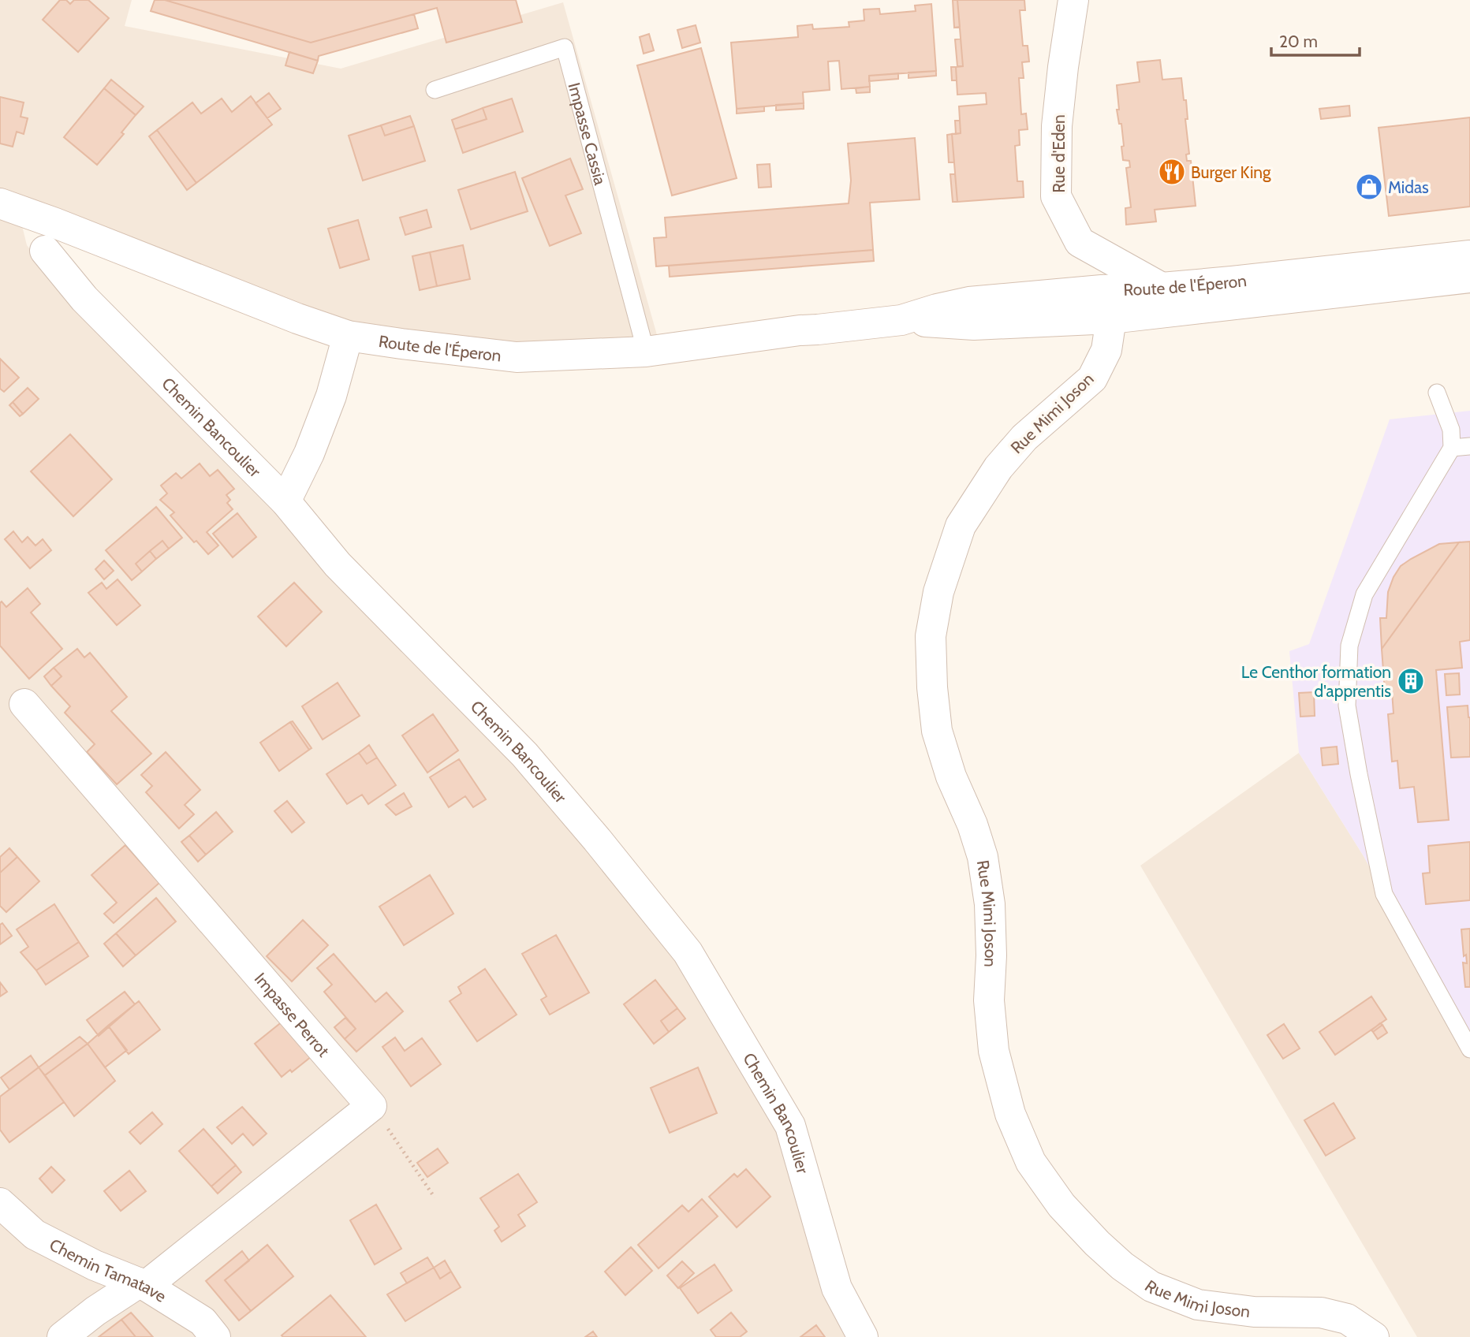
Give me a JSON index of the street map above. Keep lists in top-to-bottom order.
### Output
{
  "streets": {
    "street": [
      "Rue d'Eden",
      "Route de l'Éperon",
      "Rue Mimi Joson",
      "Chemin Bancoulier",
      "Impasse Perrot",
      "Chemin Tamatave"
    ],
    "lane": ["Impasse Cassia"]
  },
  "crossings": [
    ["Impasse Cassia", "Route de l'Éperon"],
    ["Rue d'Eden", "Route de l'Éperon"],
    ["Route de l'Éperon", "Rue Mimi Joson"]
  ],
  "places": {
    "restaurant": ["Burger King"],
    "shop": ["Midas"],
    "building": ["Le Centhor formation d'apprentis"]
  },
  "scale_bar": "20 m"
}
